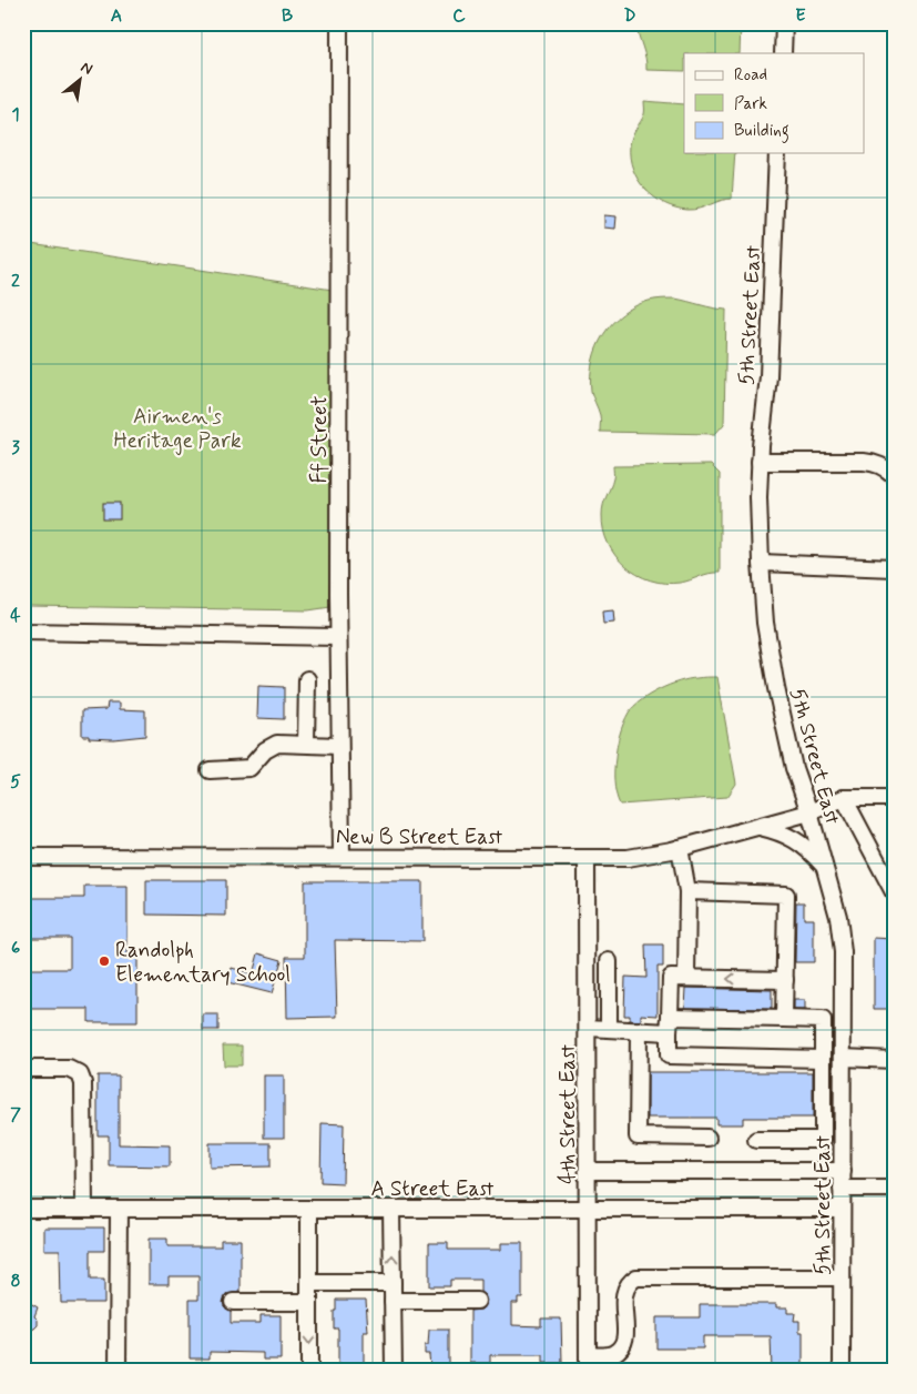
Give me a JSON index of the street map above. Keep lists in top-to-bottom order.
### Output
{
  "streets": {
    "street": [
      "5th Street East",
      "Ff Street",
      "New B Street East",
      "4th Street East",
      "A Street East"
    ]
  },
  "crossings": [
    ["5th Street East", "New B Street East"],
    ["5th Street East", "A Street East"],
    ["Ff Street", "New B Street East"],
    ["New B Street East", "4th Street East"],
    ["4th Street East", "A Street East"]
  ],
  "parks": ["Airmen's Heritage Park"],
  "places": ["Randolph Elementary School"],
  "legend": ["Road", "Park", "Building"],
  "north": "top right",
  "grid": {
    "columns": [
      "A",
      "B",
      "C",
      "D",
      "E"
    ],
    "rows": [
      "1",
      "2",
      "3",
      "4",
      "5",
      "6",
      "7",
      "8"
    ]
  }
}
